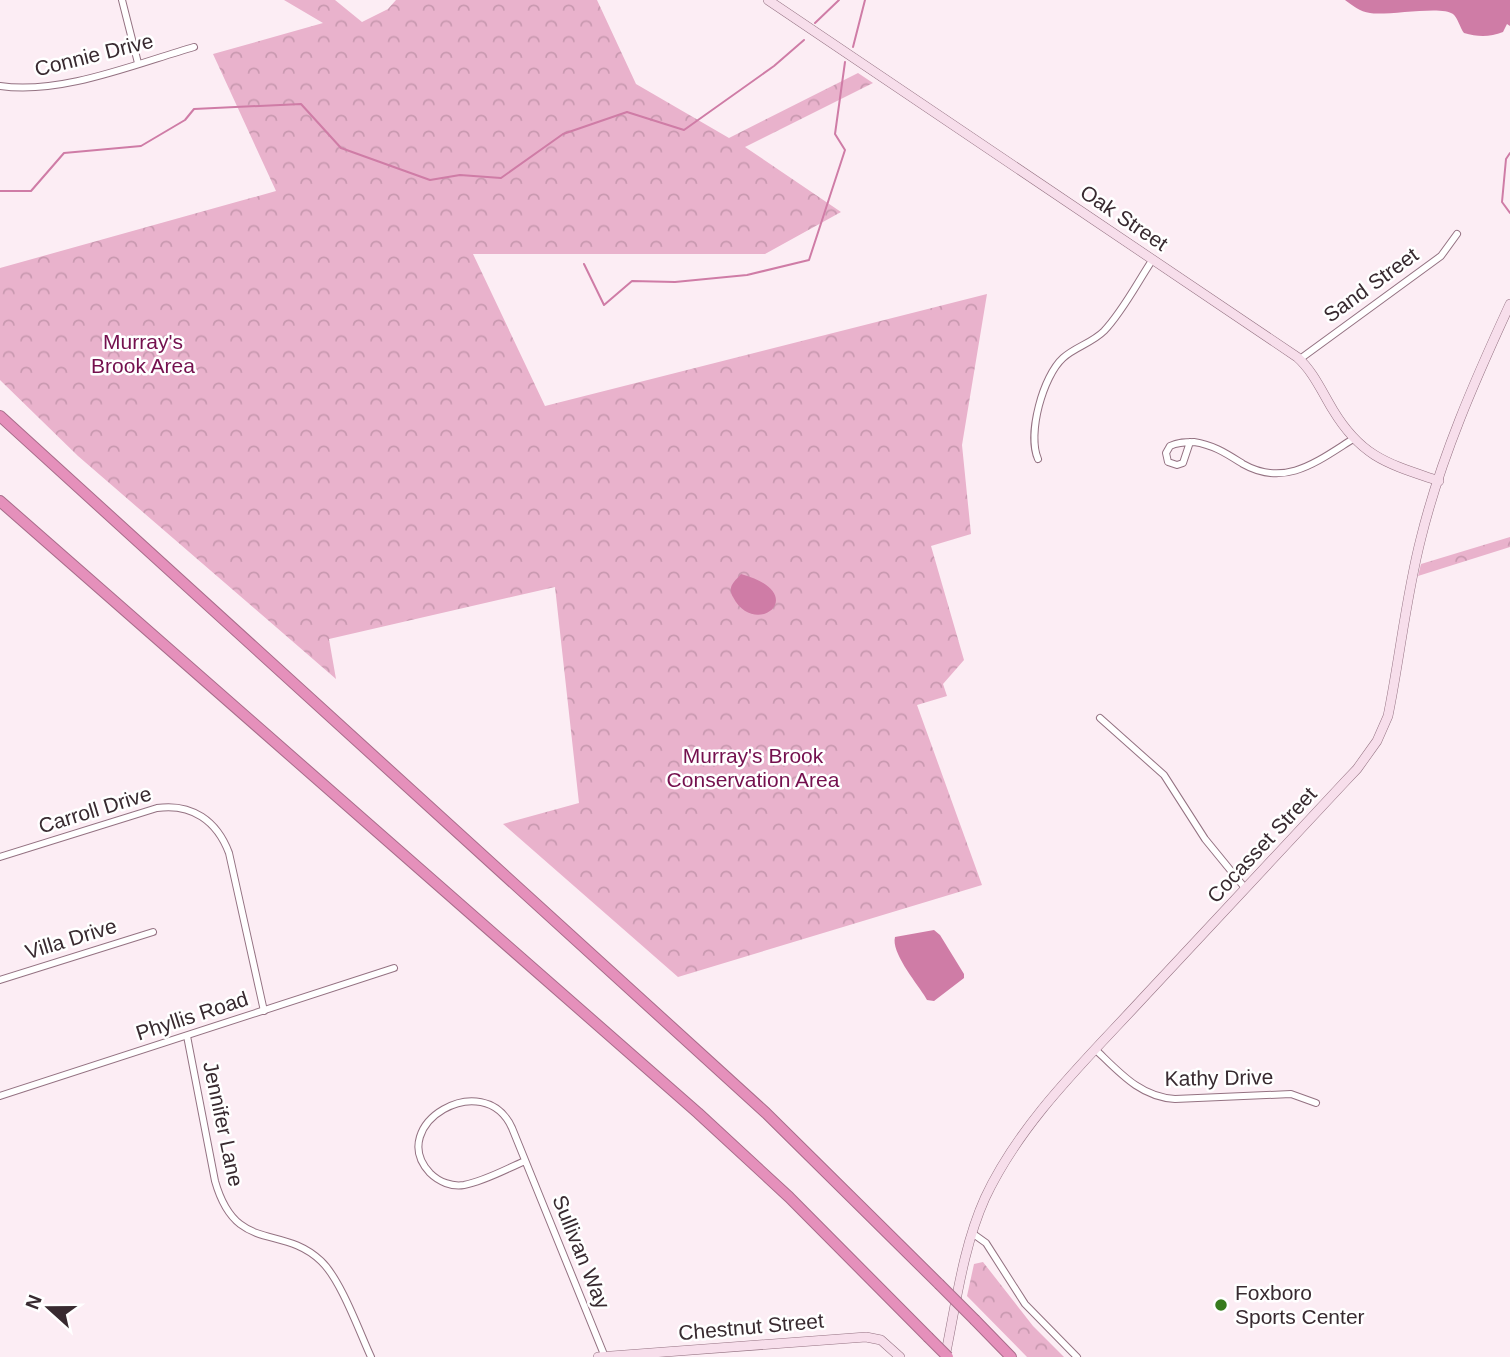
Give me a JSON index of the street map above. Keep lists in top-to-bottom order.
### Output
{
  "streets": {
    "main road": ["Oak Street", "Cocasset Street", "Chestnut Street"],
    "street": [
      "Connie Drive",
      "Sand Street",
      "Carroll Drive",
      "Villa Drive",
      "Phyllis Road",
      "Kathy Drive",
      "Jennifer Lane",
      "Sullivan Way"
    ]
  },
  "crossings": [
    ["Oak Street", "Sand Street"],
    ["Oak Street", "Cocasset Street"],
    ["Carroll Drive", "Phyllis Road"],
    ["Cocasset Street", "Kathy Drive"],
    ["Phyllis Road", "Jennifer Lane"],
    ["Sullivan Way", "Chestnut Street"]
  ],
  "parks": ["Murray's Brook Area", "Murray's Brook Conservation Area"],
  "places": ["Foxboro Sports Center"],
  "north": "left"
}
